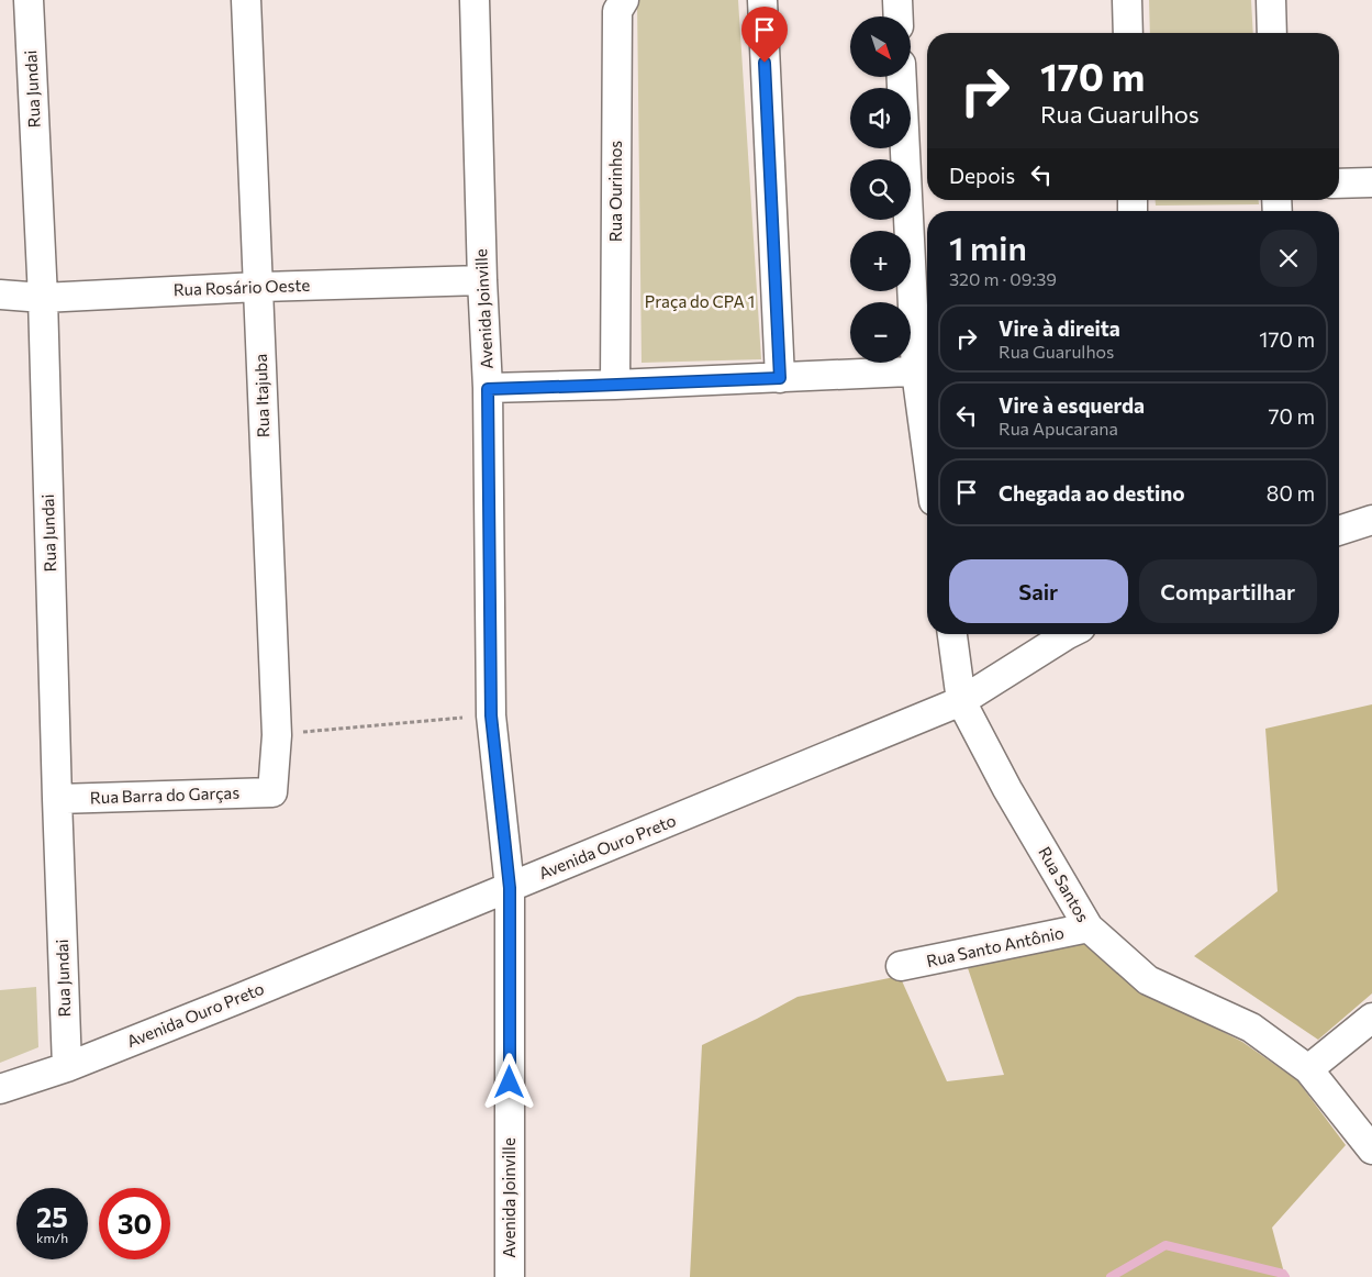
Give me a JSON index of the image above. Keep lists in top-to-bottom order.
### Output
{
  "streets": {
    "street": [
      "Rua Jundai",
      "Rua Ourinhos",
      "Rua Rosário Oeste",
      "Avenida Joinville",
      "Rua Itajuba",
      "Rua Barra do Garças",
      "Avenida Ouro Preto",
      "Rua Santos",
      "Rua Santo Antônio"
    ]
  },
  "crossings": [
    ["Rua Jundai", "Rua Rosário Oeste"],
    ["Rua Jundai", "Rua Barra do Garças"],
    ["Rua Jundai", "Avenida Ouro Preto"],
    ["Rua Rosário Oeste", "Avenida Joinville"],
    ["Rua Rosário Oeste", "Rua Itajuba"],
    ["Avenida Joinville", "Avenida Ouro Preto"],
    ["Rua Itajuba", "Rua Barra do Garças"],
    ["Avenida Ouro Preto", "Rua Santos"],
    ["Rua Santos", "Rua Santo Antônio"]
  ],
  "parks": ["Praça do CPA 1"],
  "north": "bottom right",
  "page": {
    "map_buttons": ["+", "−"],
    "turn": ["170 m", "Rua Guarulhos"],
    "then": "Depois",
    "heading": ["1 min", "320 m · 09:39"],
    "list": [
      {
        "name": "Vire à direita",
        "note": "Rua Guarulhos",
        "value": "170 m"
      },
      {
        "name": "Vire à esquerda",
        "note": "Rua Apucarana",
        "value": "70 m"
      },
      {
        "name": "Chegada ao destino",
        "value": "80 m"
      }
    ],
    "buttons": ["Sair", "Compartilhar"],
    "speed": "25 km/h",
    "limit": "30"
  }
}
